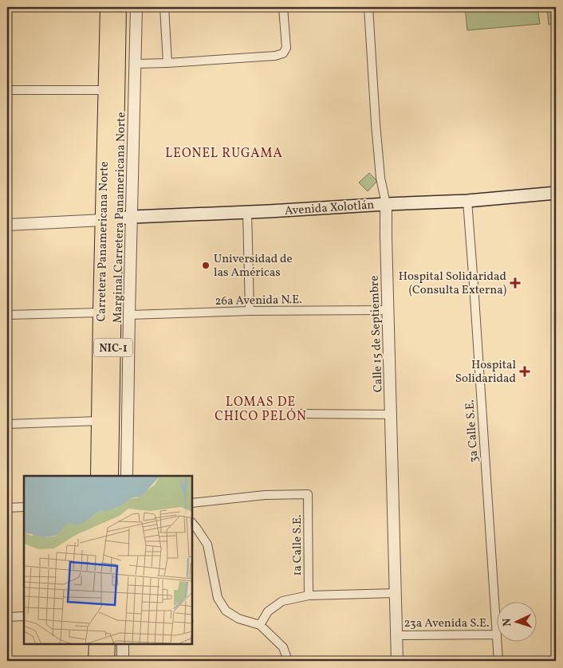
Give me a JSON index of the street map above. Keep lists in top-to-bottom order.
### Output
{
  "streets": {
    "highway": ["Carretera Panamericana Norte", "NIC-1"],
    "main road": ["Avenida Xolotlán"],
    "street": [
      "Marginal Carretera Panamericana Norte",
      "26a Avenida N.E.",
      "Calle 15 de Septiembre",
      "3a Calle S.E.",
      "1a Calle S.E.",
      "23a Avenida S.E."
    ]
  },
  "crossings": [
    ["Avenida Xolotlán", "Marginal Carretera Panamericana Norte"],
    ["Avenida Xolotlán", "Carretera Panamericana Norte"],
    ["Avenida Xolotlán", "Calle 15 de Septiembre"],
    ["Avenida Xolotlán", "3a Calle S.E."],
    ["Marginal Carretera Panamericana Norte", "26a Avenida N.E."],
    ["26a Avenida N.E.", "Calle 15 de Septiembre"],
    ["Calle 15 de Septiembre", "23a Avenida S.E."],
    ["3a Calle S.E.", "23a Avenida S.E."]
  ],
  "districts": ["LEONEL RUGAMA", "LOMAS DE CHICO PELÓN"],
  "places": {
    "other": ["Universidad de las Américas"],
    "health": ["Hospital Solidaridad (Consulta Externa)", "Hospital Solidaridad"]
  },
  "north": "left"
}
